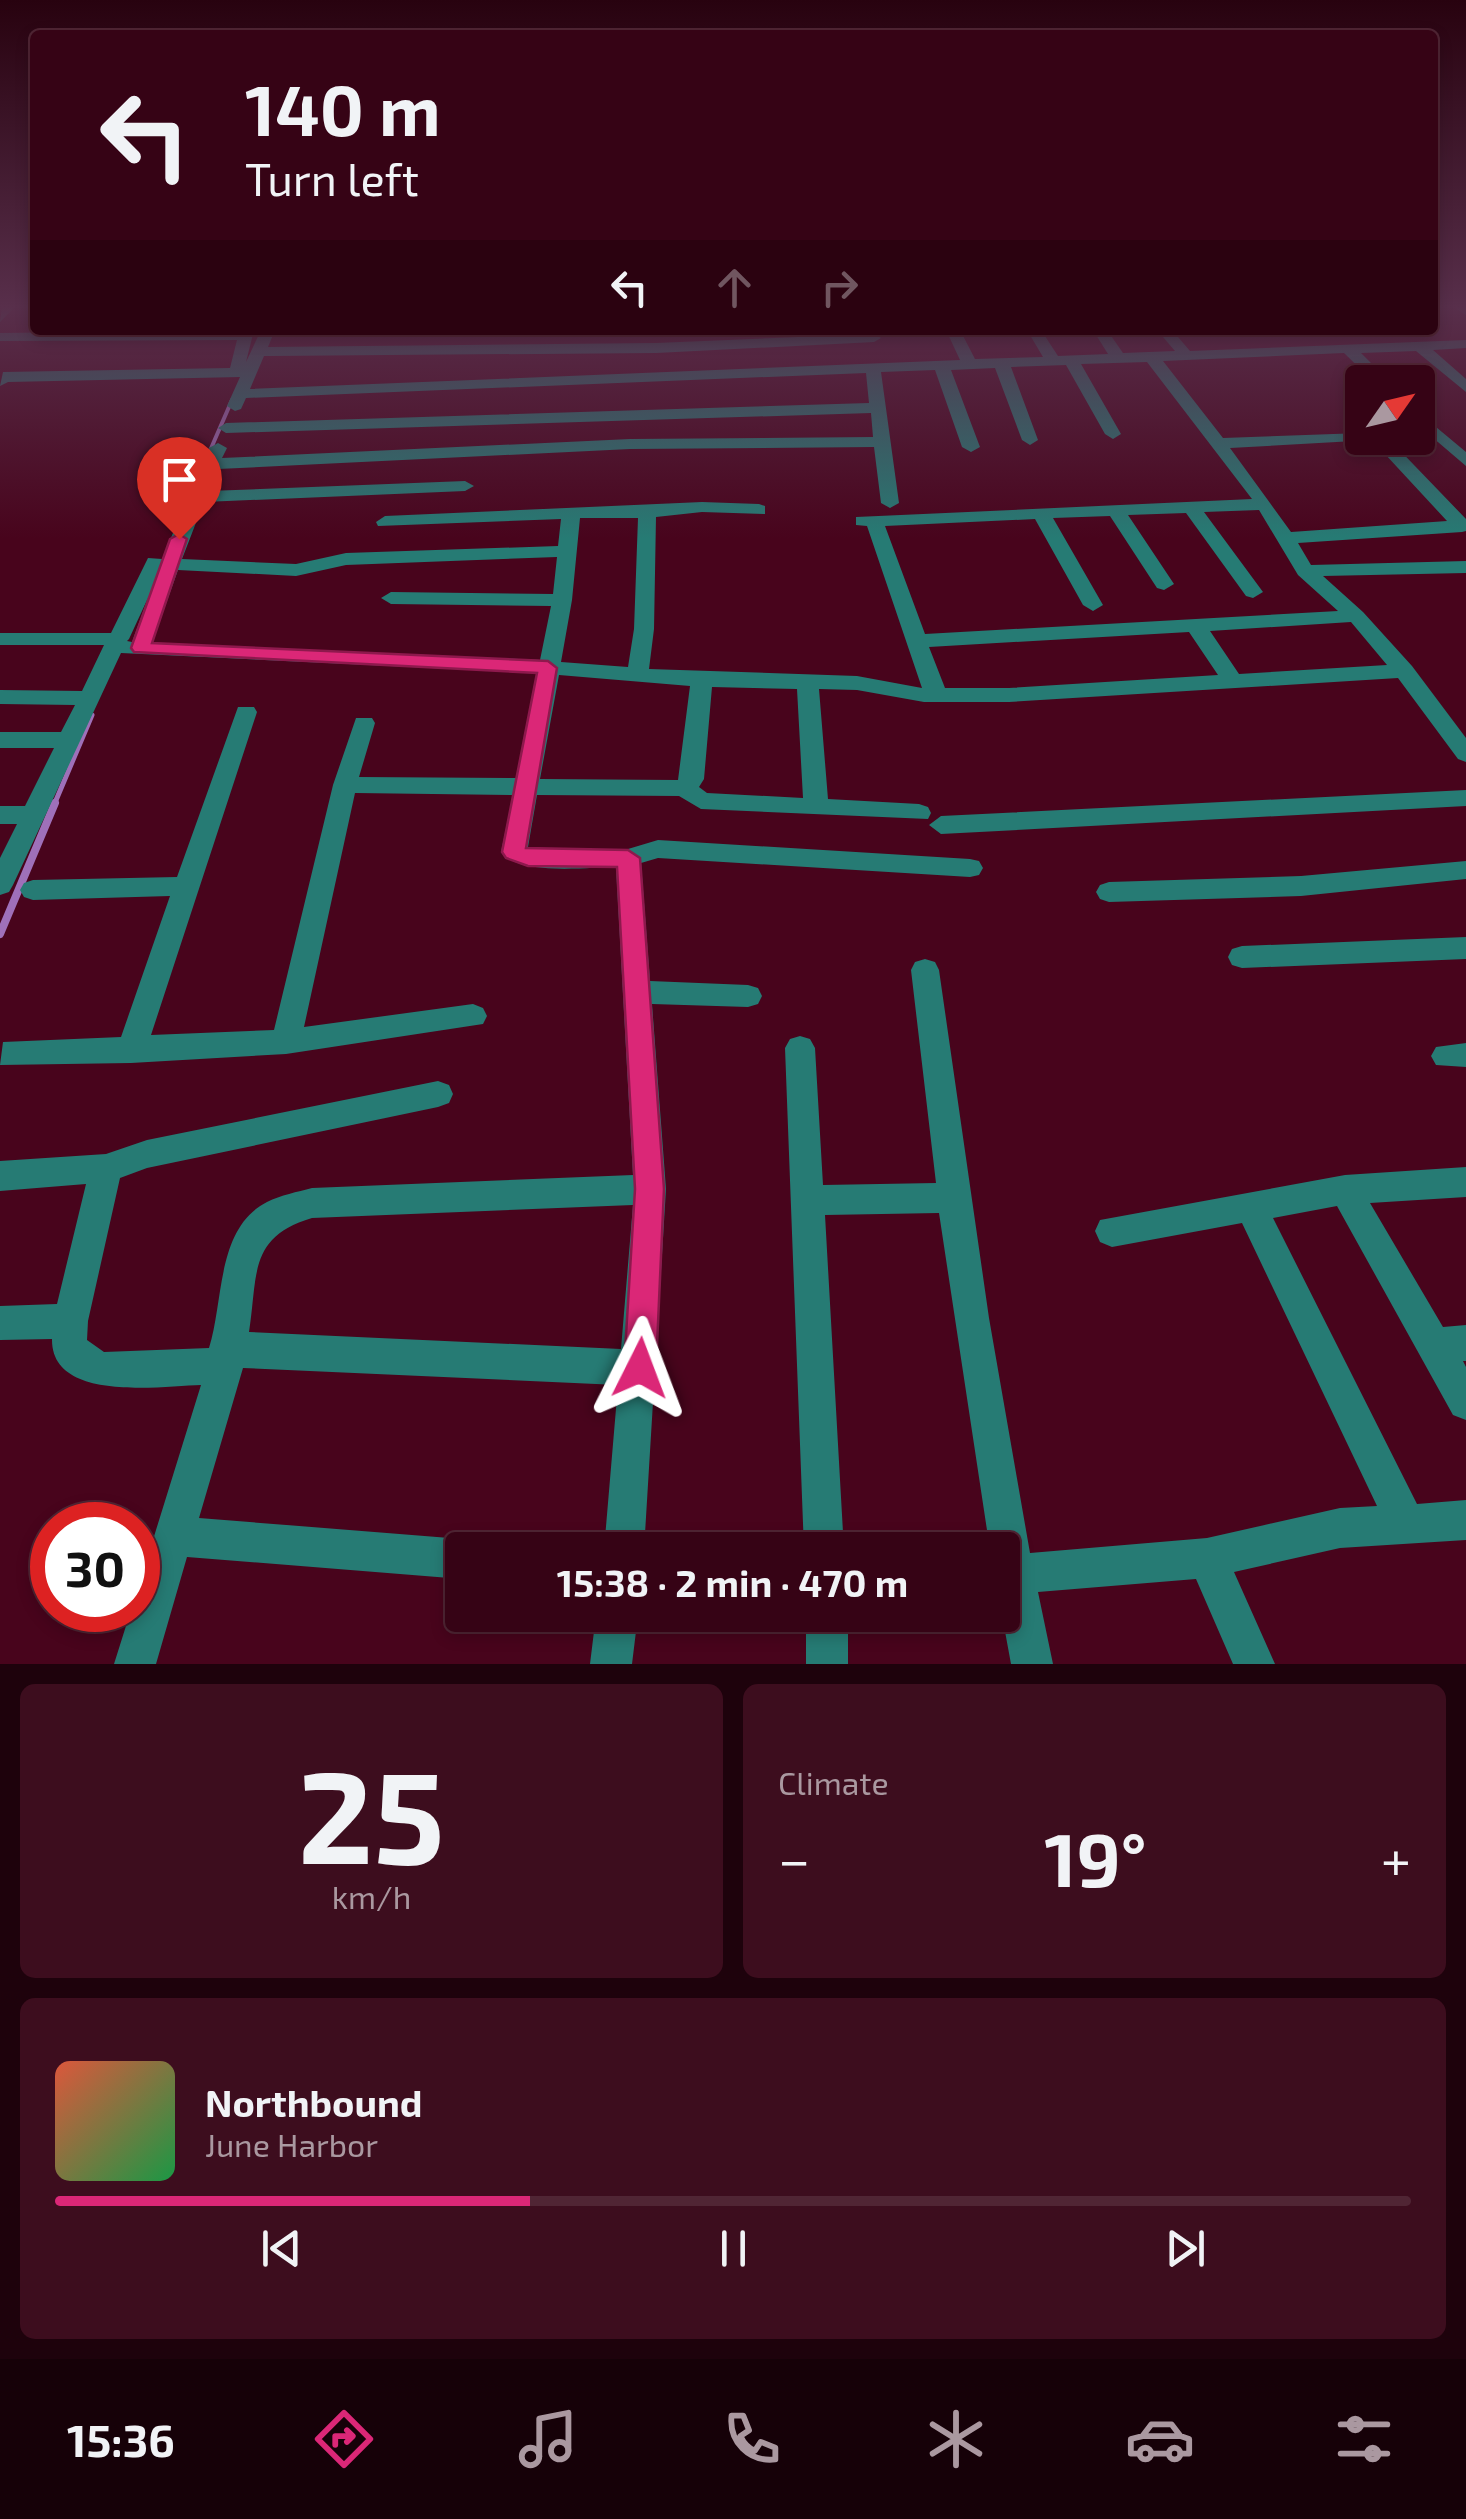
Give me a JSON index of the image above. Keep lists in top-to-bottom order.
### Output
{
  "north": "top right",
  "page": {
    "turn": ["140 m", "Turn left"],
    "limit": "30",
    "trip": "15:38 · 2 min · 470 m",
    "tile": [
      ["25", "km/h"],
      "Climate"
    ],
    "heat": ["−", "19°", "+"],
    "song": ["Northbound", "June Harbor"],
    "tabs": "15:36"
  }
}
